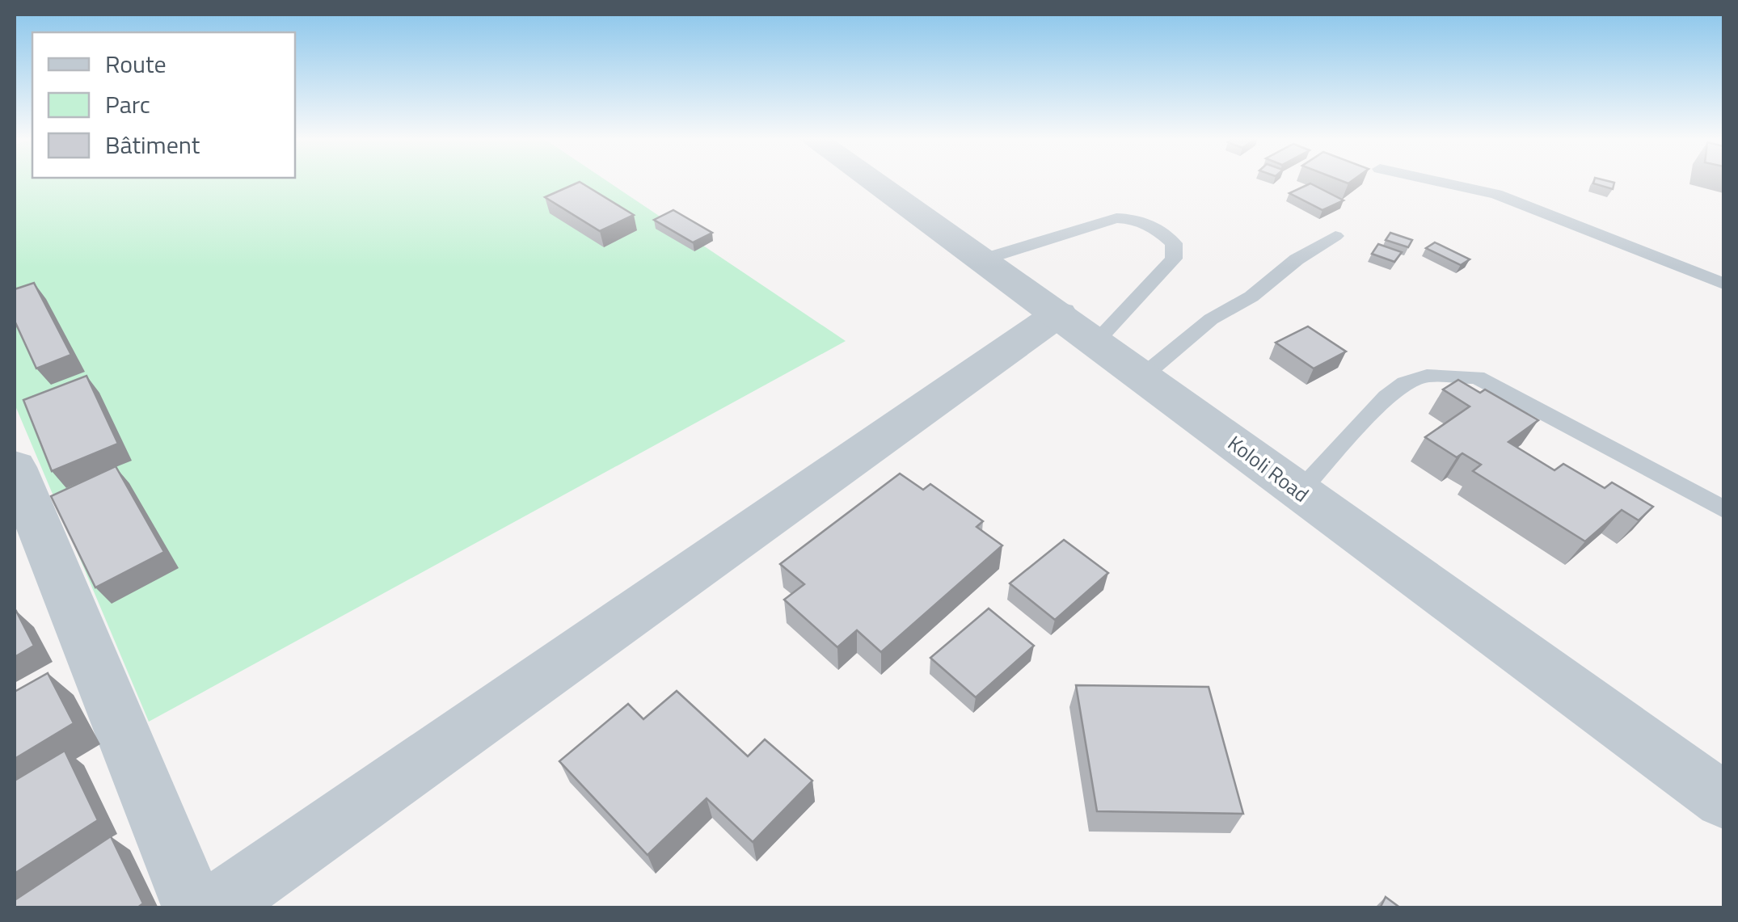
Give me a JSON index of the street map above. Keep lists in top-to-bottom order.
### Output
{
  "streets": {
    "street": ["Kololi Road"]
  },
  "legend": ["Route", "Parc", "Bâtiment"]
}
